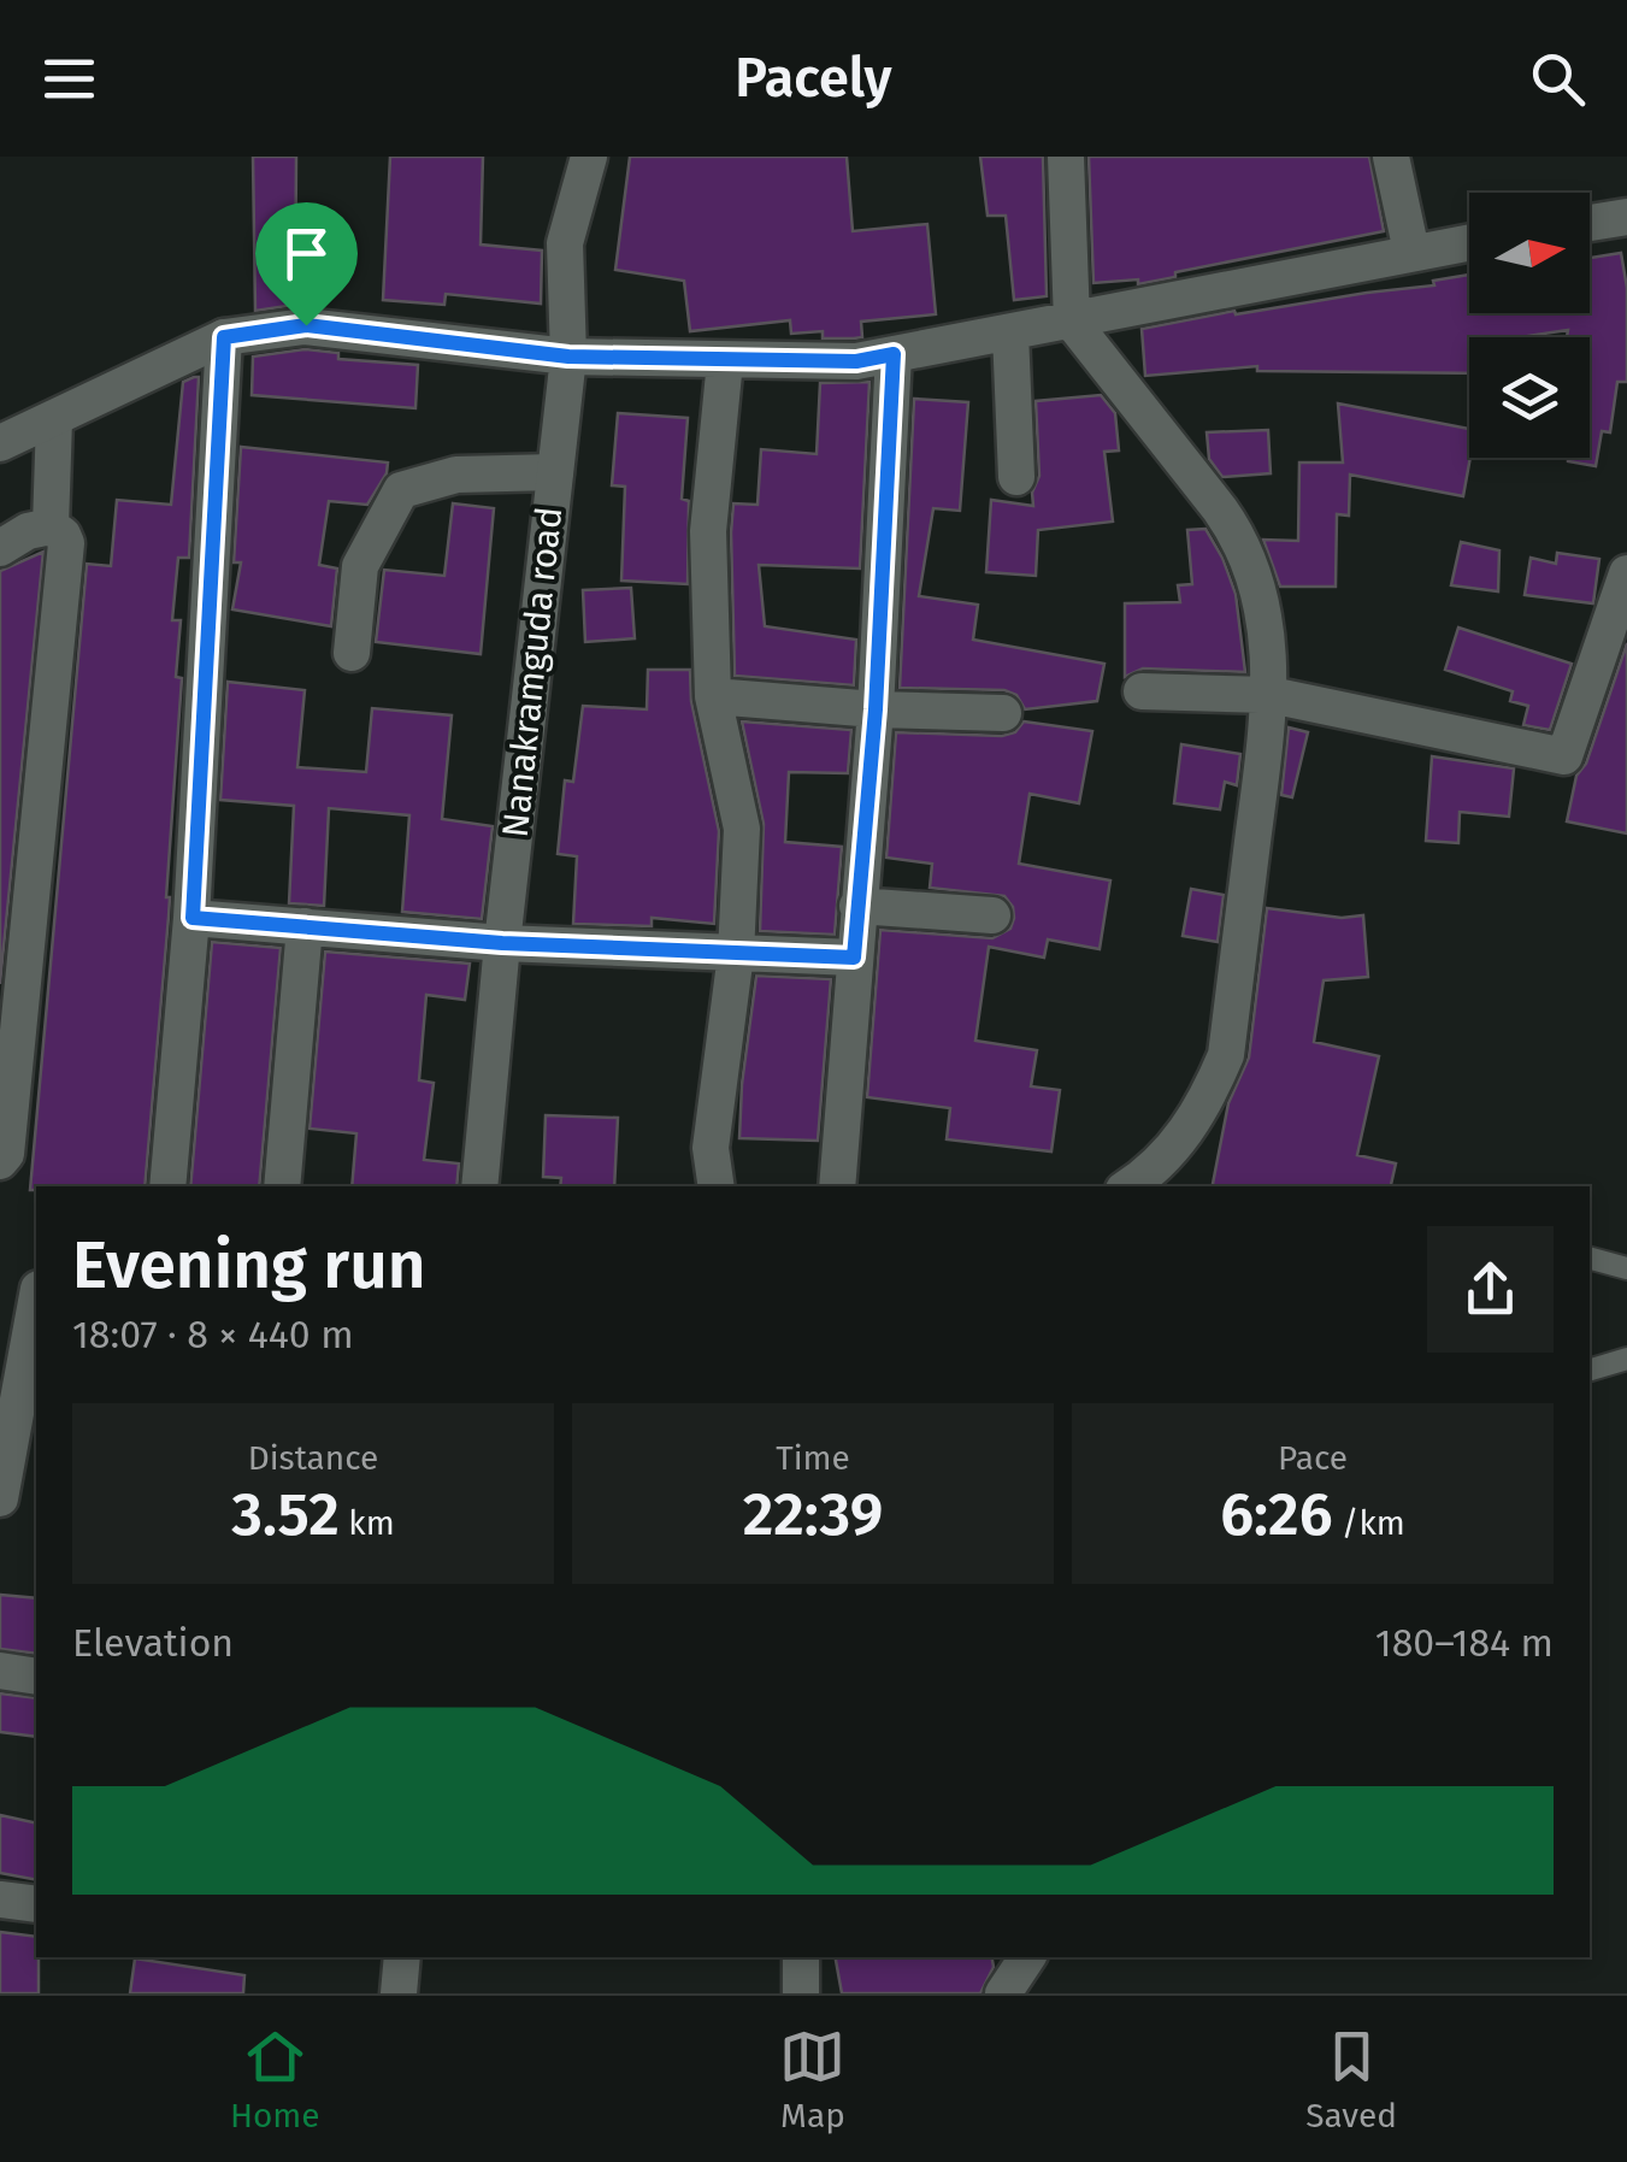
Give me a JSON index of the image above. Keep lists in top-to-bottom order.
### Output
{
  "streets": {
    "street": ["Nanakramguda road"]
  },
  "north": "right",
  "page": {
    "header": "Pacely",
    "heading": ["Evening run", "18:07 · 8 × 440 m"],
    "stats": [
      ["Distance", "3.52 km"],
      ["Time", "22:39"],
      ["Pace", "6:26 /km"]
    ],
    "chart": ["Elevation", "180–184 m"],
    "tabs": ["Home", "Map", "Saved"]
  }
}
